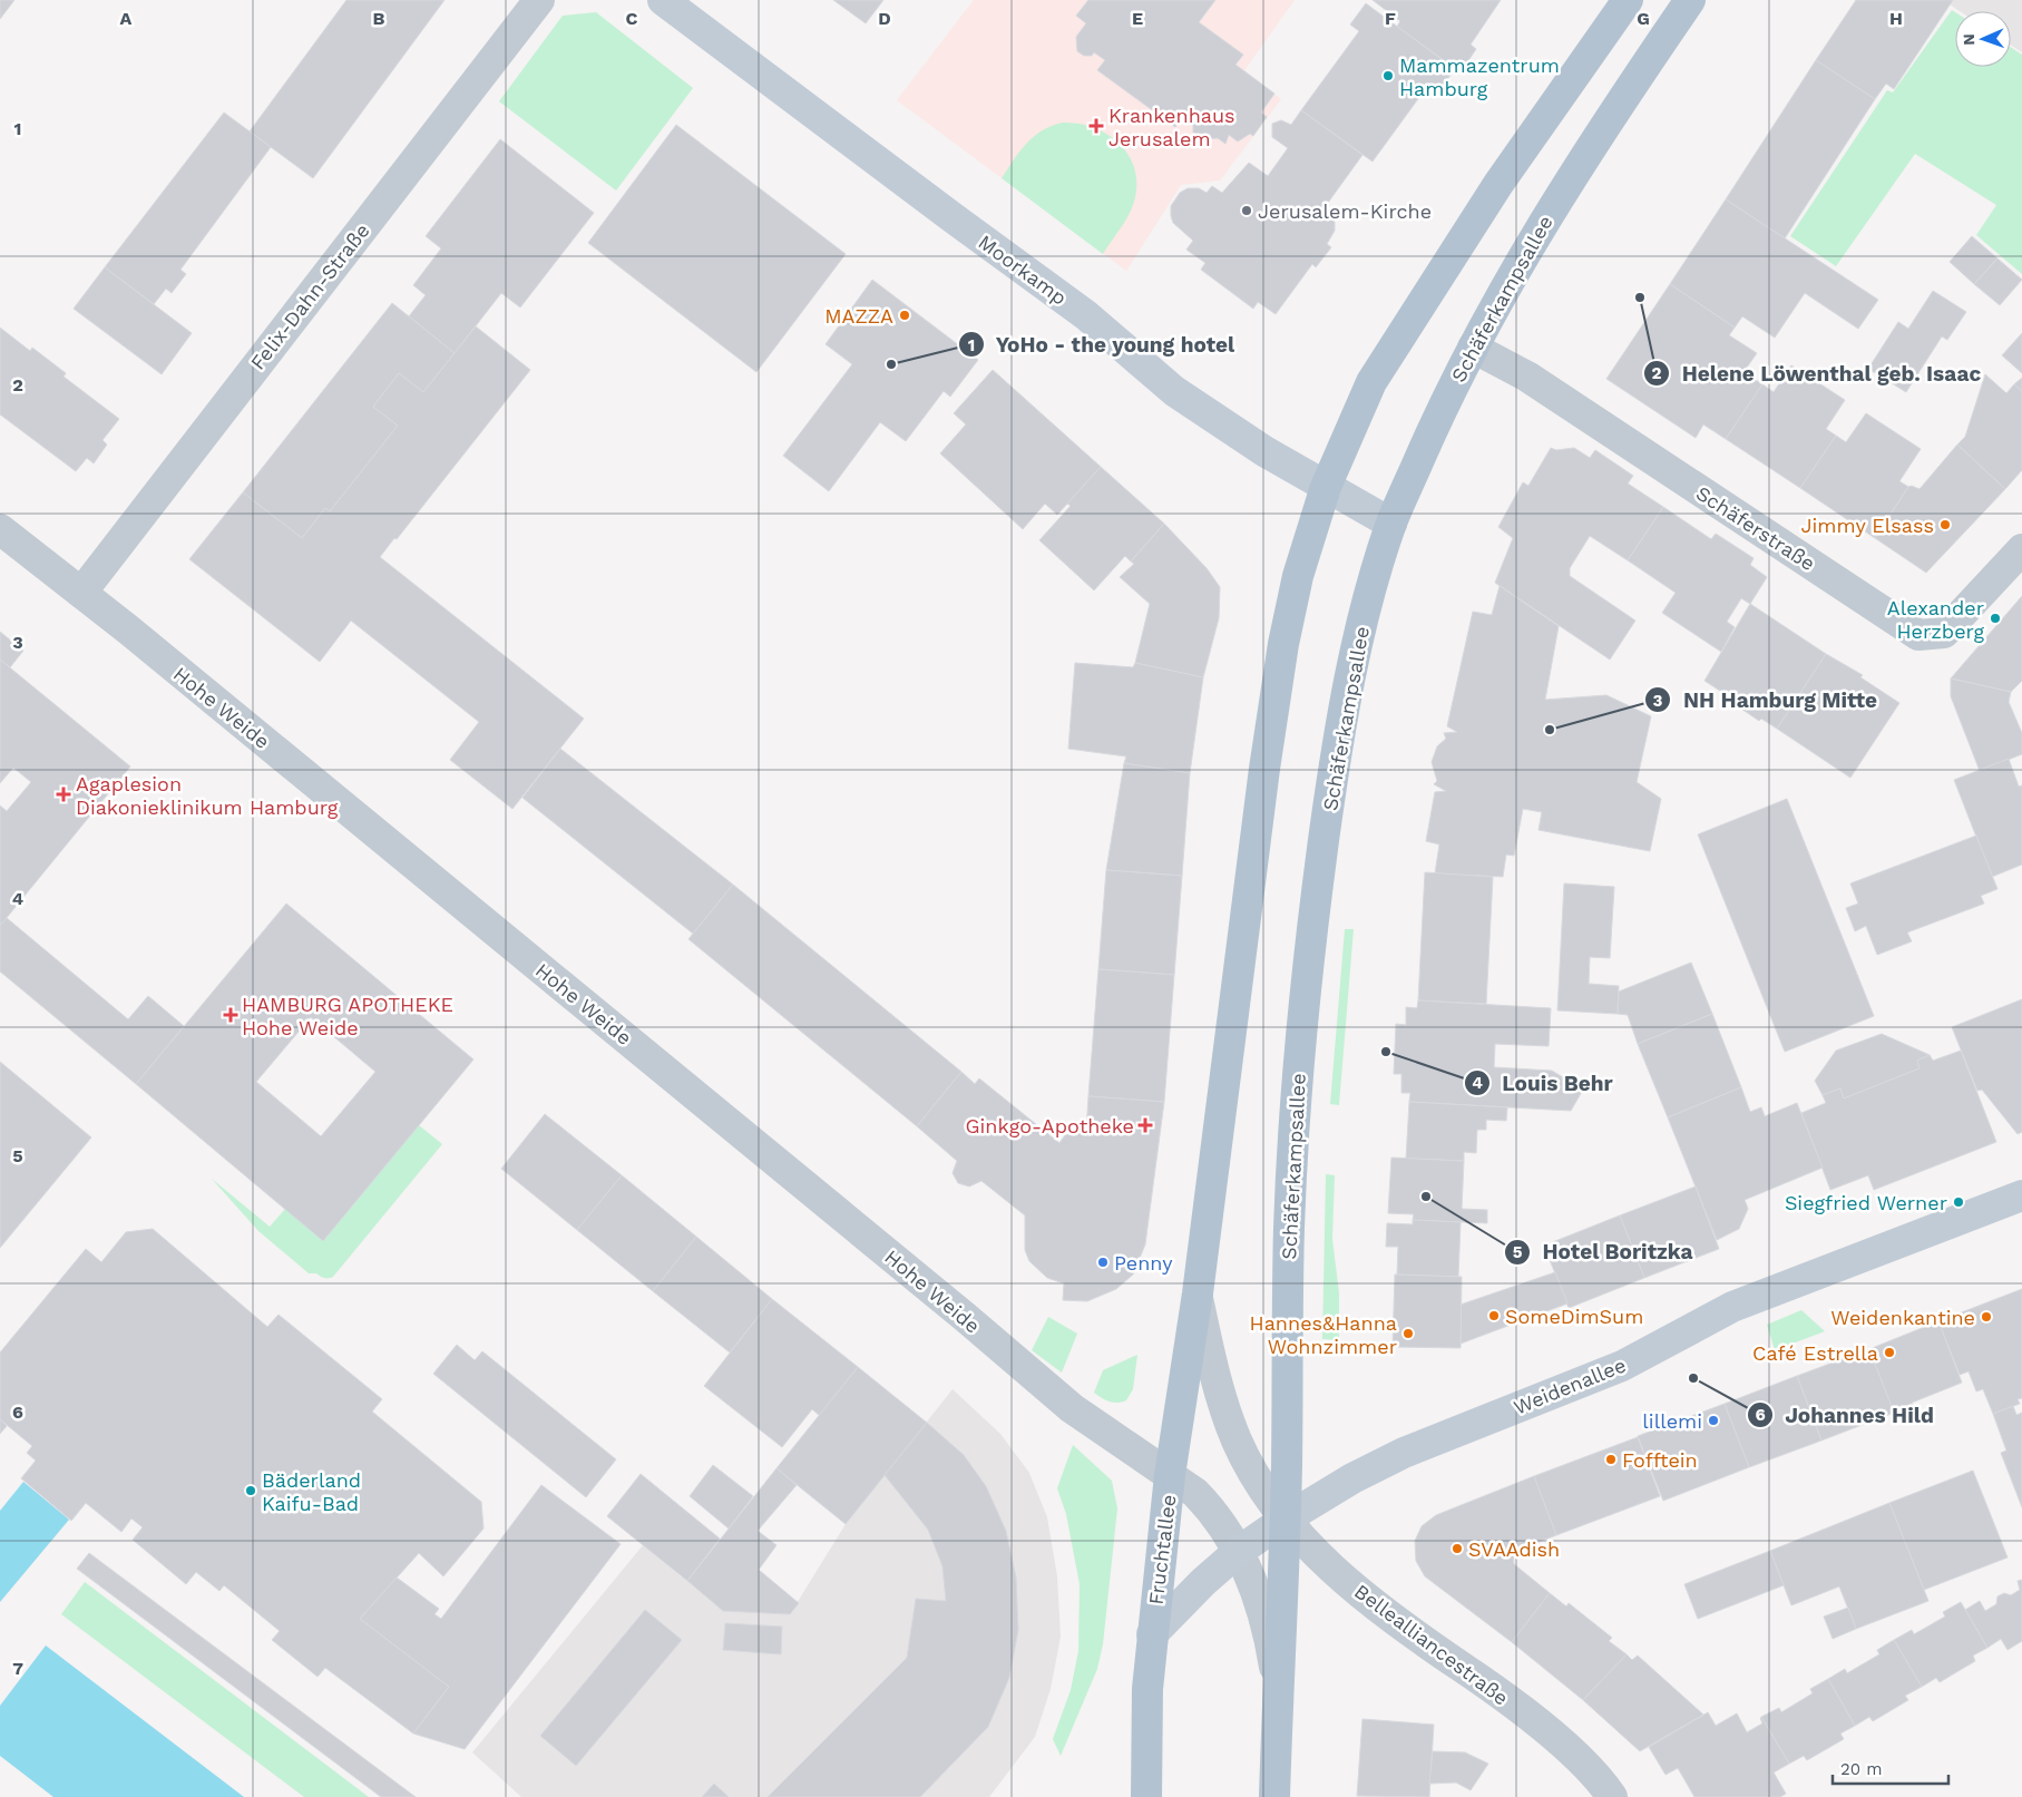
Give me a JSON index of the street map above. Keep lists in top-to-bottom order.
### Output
{
  "streets": {
    "main road": ["Schäferkampsallee", "Fruchtallee"],
    "street": [
      "Moorkamp",
      "Felix-Dahn-Straße",
      "Schäferstraße",
      "Hohe Weide",
      "Weidenallee",
      "Bellealliancestraße"
    ]
  },
  "crossings": [
    ["Moorkamp", "Schäferkampsallee"],
    ["Felix-Dahn-Straße", "Hohe Weide"],
    ["Schäferkampsallee", "Schäferstraße"],
    ["Schäferkampsallee", "Weidenallee"],
    ["Schäferkampsallee", "Fruchtallee"],
    ["Schäferkampsallee", "Bellealliancestraße"],
    ["Hohe Weide", "Fruchtallee"],
    ["Weidenallee", "Fruchtallee"],
    ["Weidenallee", "Bellealliancestraße"],
    ["Fruchtallee", "Bellealliancestraße"]
  ],
  "places": {
    "other": [
      "Mammazentrum Hamburg",
      "Jerusalem-Kirche",
      "Helene Löwenthal geb. Isaac",
      "MAZZA",
      "YoHo - the young hotel",
      "Jimmy Elsass",
      "Alexander Herzberg",
      "NH Hamburg Mitte",
      "Louis Behr",
      "Hotel Boritzka",
      "Siegfried Werner",
      "Penny",
      "SomeDimSum",
      "Weidenkantine",
      "Hannes&Hanna Wohnzimmer",
      "Café Estrella",
      "Johannes Hild",
      "lillemi",
      "Fofftein",
      "Bäderland Kaifu-Bad",
      "SVAAdish"
    ],
    "health": [
      "Krankenhaus Jerusalem",
      "Agaplesion Diakonieklinikum Hamburg",
      "HAMBURG APOTHEKE Hohe Weide",
      "Ginkgo-Apotheke"
    ]
  },
  "scale_bar": "20 m",
  "north": "left",
  "grid": {
    "columns": [
      "A",
      "B",
      "C",
      "D",
      "E",
      "F",
      "G",
      "H"
    ],
    "rows": [
      "1",
      "2",
      "3",
      "4",
      "5",
      "6",
      "7"
    ]
  }
}
